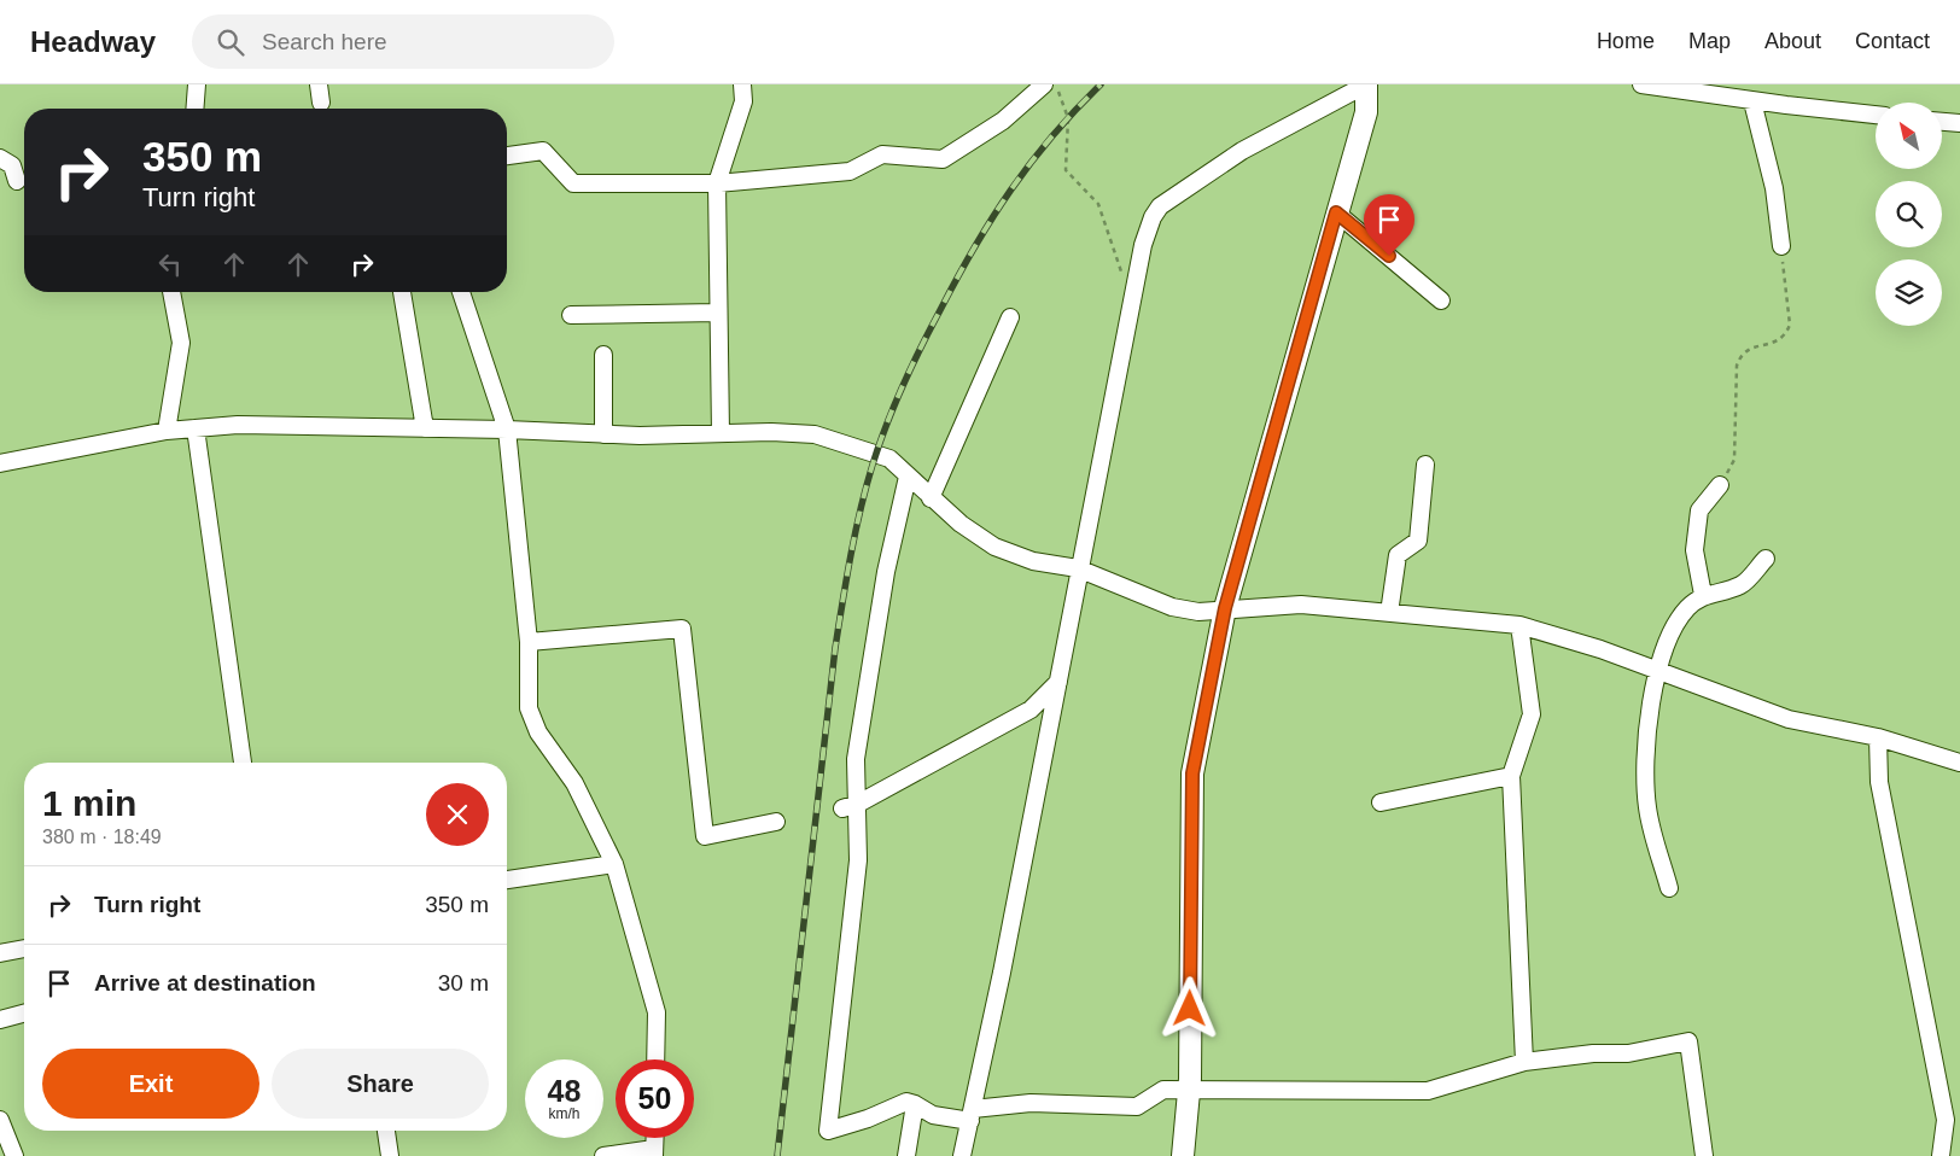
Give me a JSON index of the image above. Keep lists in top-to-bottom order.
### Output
{
  "north": "top left",
  "page": {
    "header": "Headway",
    "search": "Search here",
    "nav": [
      "Home",
      "Map",
      "About",
      "Contact"
    ],
    "turn": ["350 m", "Turn right"],
    "heading": ["1 min", "380 m · 18:49"],
    "list": [
      {
        "name": "Turn right",
        "value": "350 m"
      },
      {
        "name": "Arrive at destination",
        "value": "30 m"
      }
    ],
    "buttons": ["Exit", "Share"],
    "speed": "48 km/h",
    "limit": "50"
  }
}
